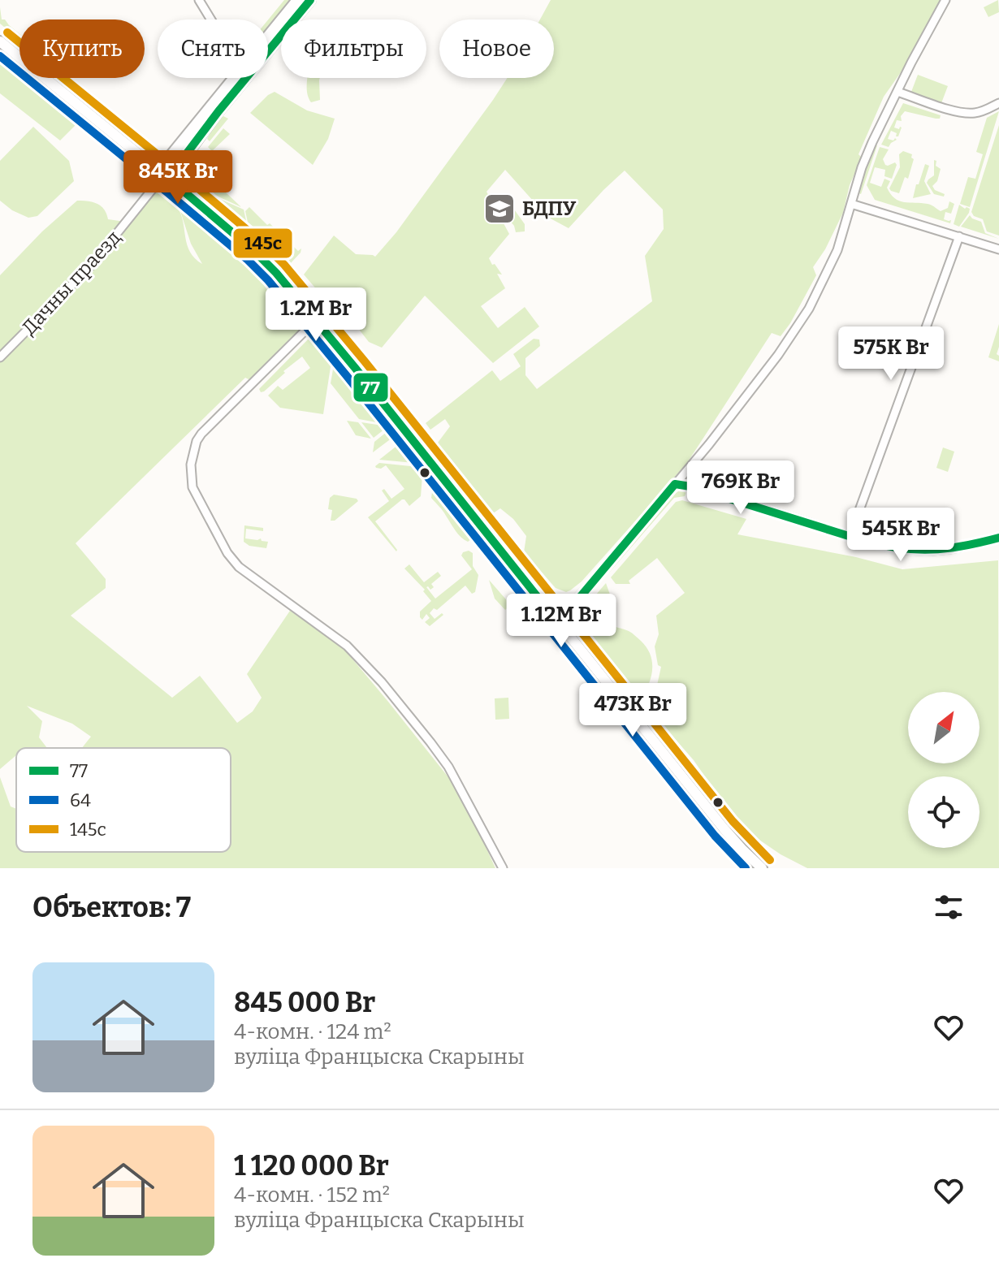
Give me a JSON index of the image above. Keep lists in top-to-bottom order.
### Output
{
  "streets": {
    "street": ["Дачны праезд"]
  },
  "places": {
    "school or university": ["БДПУ"]
  },
  "lines": ["transit line 77", "transit line 145с", "transit line 64"],
  "legend": ["77", "64", "145с"],
  "north": "top right",
  "page": {
    "chip": [
      "Купить",
      "Снять",
      "Фильтры",
      "Новое"
    ],
    "price": [
      "845K Br",
      "1.2M Br",
      "575K Br",
      "769K Br",
      "545K Br",
      "1.12M Br",
      "473K Br"
    ],
    "heading": "Объектов: 7",
    "list": [
      {
        "name": "845 000 Br",
        "note": "4-комн. · 124 m² · вуліца Францыска Скарыны"
      },
      {
        "name": "1 120 000 Br",
        "note": "4-комн. · 152 m² · вуліца Францыска Скарыны"
      }
    ]
  }
}
